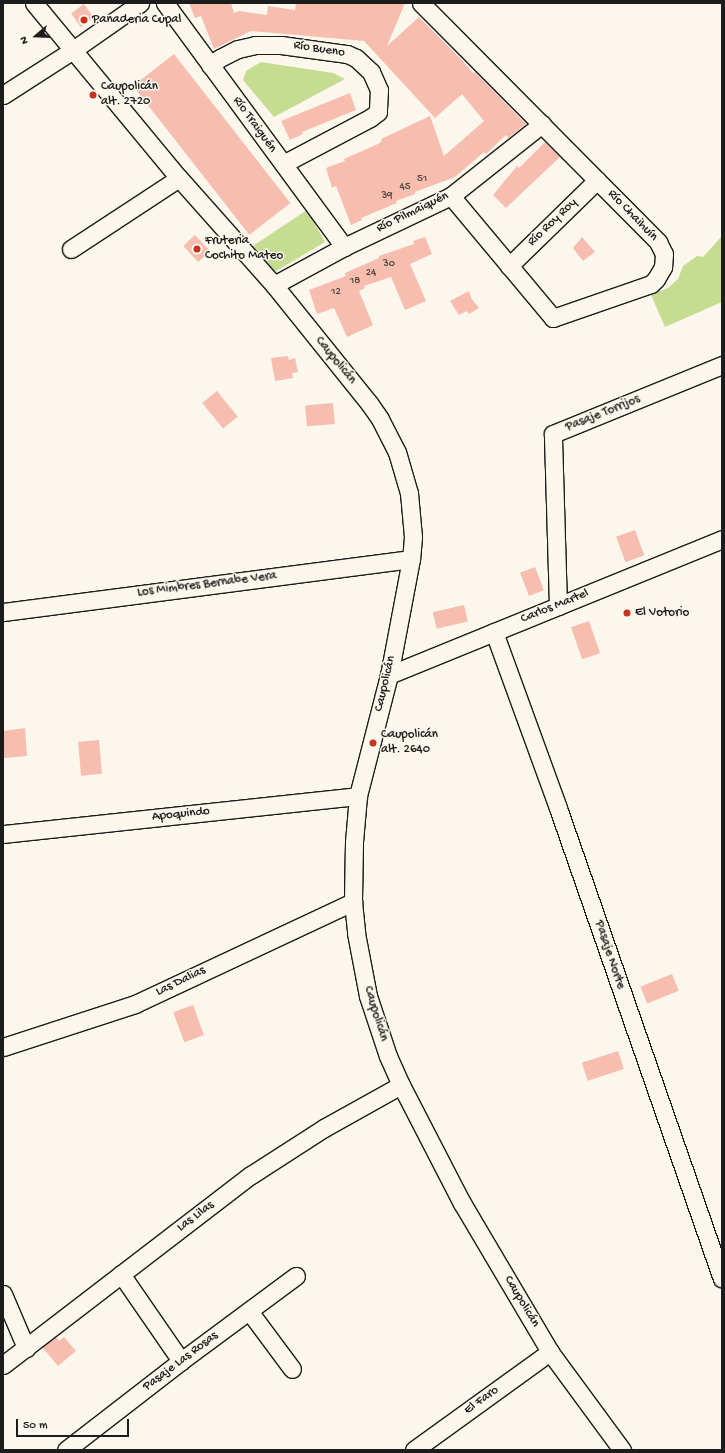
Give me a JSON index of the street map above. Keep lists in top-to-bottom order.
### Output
{
  "streets": {
    "street": [
      "Río Bueno",
      "Río Traiguén",
      "Río Pilmaiquén",
      "Río Chaihuín",
      "Río Roy Roy",
      "Caupolicán",
      "Pasaje Torrijos",
      "Los Mimbres Bernabe Vera",
      "Carlos Martel",
      "Apoquindo",
      "Pasaje Norte",
      "Las Dalias",
      "Las Lilas",
      "Pasaje Las Rosas",
      "El Faro"
    ]
  },
  "crossings": [
    ["Río Bueno", "Río Traiguén"],
    ["Río Traiguén", "Río Pilmaiquén"],
    ["Río Pilmaiquén", "Río Chaihuín"],
    ["Río Pilmaiquén", "Caupolicán"],
    ["Río Chaihuín", "Río Roy Roy"],
    ["Caupolicán", "Los Mimbres Bernabe Vera"],
    ["Caupolicán", "Carlos Martel"],
    ["Caupolicán", "Apoquindo"],
    ["Caupolicán", "Las Dalias"],
    ["Caupolicán", "Las Lilas"],
    ["Caupolicán", "El Faro"],
    ["Pasaje Torrijos", "Carlos Martel"],
    ["Carlos Martel", "Pasaje Norte"]
  ],
  "places": [
    "Panaderia Cupal",
    "Caupolicán alt. 2720",
    "Fruteria Cochito Mateo",
    "El Votorio",
    "Caupolicán alt. 2640"
  ],
  "house_numbers": [
    "51",
    "45",
    "39",
    "30",
    "24",
    "18",
    "12"
  ],
  "scale_bar": "50 m",
  "north": "left"
}
